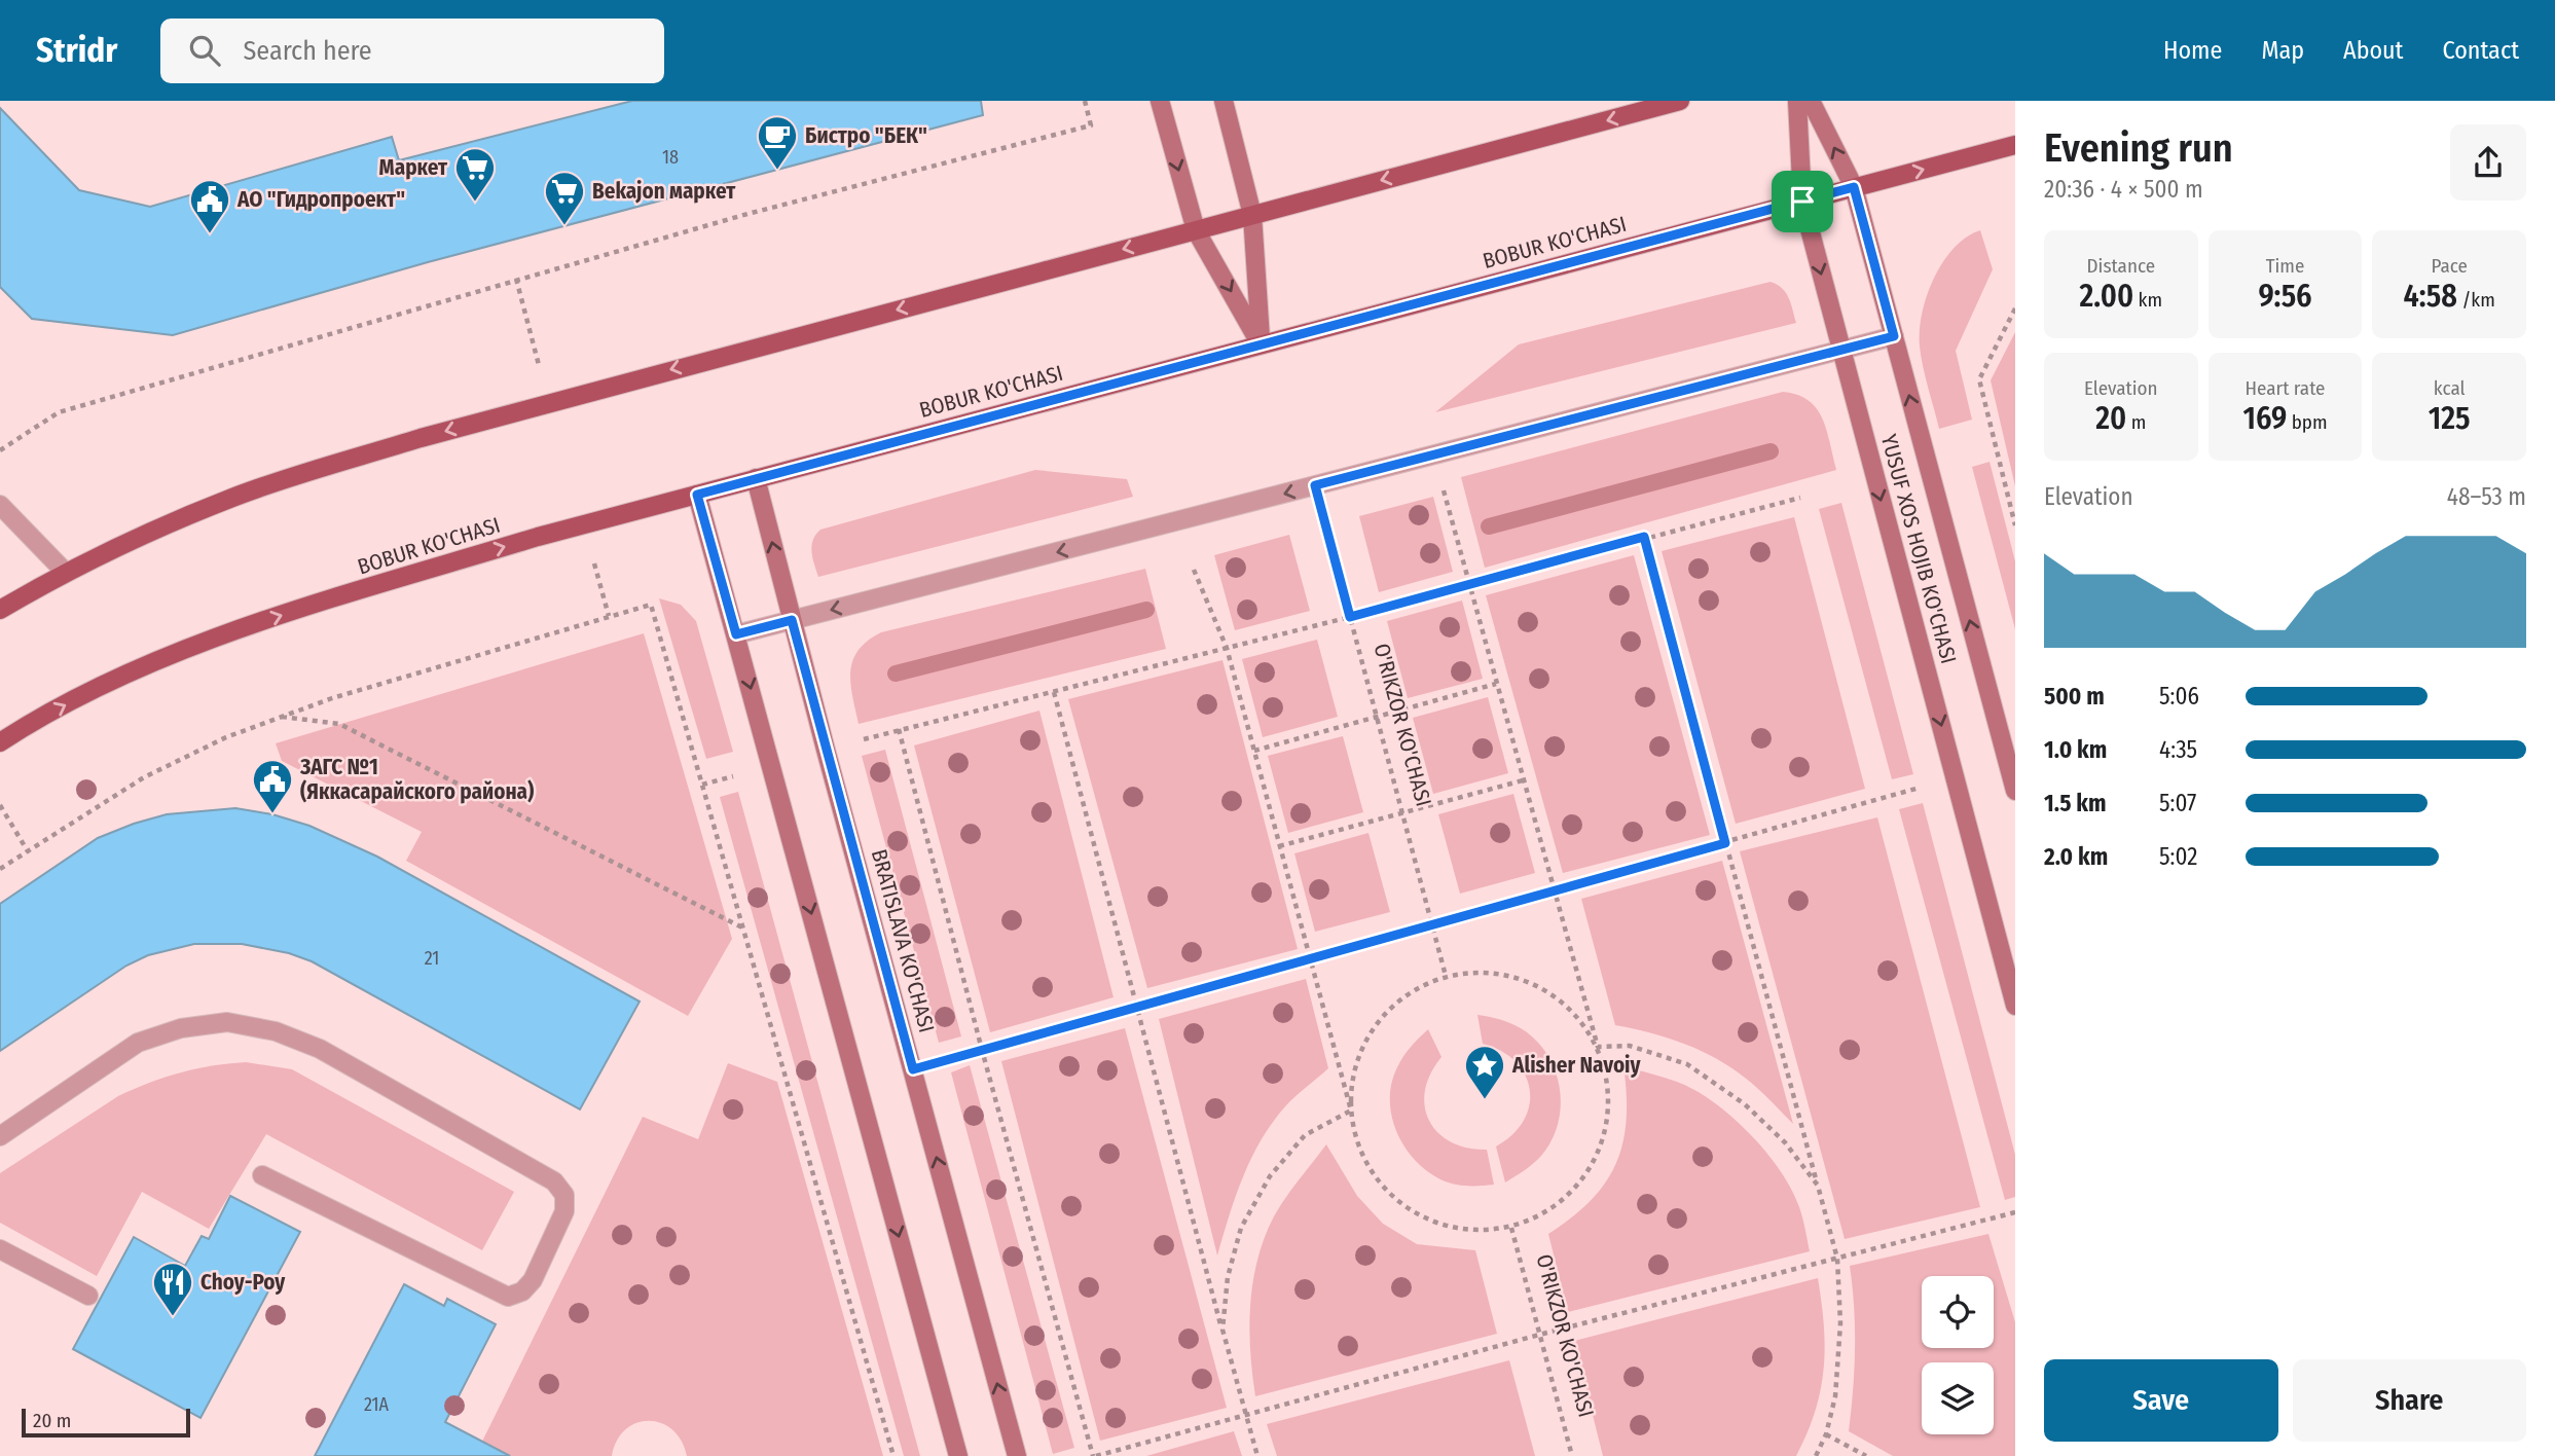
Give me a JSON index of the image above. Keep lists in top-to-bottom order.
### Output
{
  "streets": {
    "main road": ["BOBUR KO'CHASI", "YUSUF XOS HOJIB KO'CHASI", "BRATISLAVA KO'CHASI"],
    "path": ["O'RIKZOR KO'CHASI"]
  },
  "crossings": [
    ["BOBUR KO'CHASI", "YUSUF XOS HOJIB KO'CHASI"],
    ["BOBUR KO'CHASI", "BRATISLAVA KO'CHASI"]
  ],
  "places": {
    "cafe": ["Бистро \"БЕК\""],
    "supermarket": ["Маркет", "Bekajon маркет"],
    "public building": ["АО \"Гидропроект\"", "ЗАГС №1 (Яккасарайского района)"],
    "place": ["Alisher Navoiy"],
    "restaurant": ["Choy-Poy"]
  },
  "house_numbers": ["18", "21", "21A"],
  "scale_bar": "20 m",
  "page": {
    "header": "Stridr",
    "search": "Search here",
    "nav": [
      "Home",
      "Map",
      "About",
      "Contact"
    ],
    "heading": ["Evening run", "20:36 · 4 × 500 m"],
    "stats": [
      ["Distance", "2.00 km"],
      ["Time", "9:56"],
      ["Pace", "4:58 /km"],
      ["Elevation", "20 m"],
      ["Heart rate", "169 bpm"],
      ["kcal", "125"]
    ],
    "chart": ["Elevation", "48–53 m"],
    "list": [
      {
        "name": "500 m",
        "note": "5:06"
      },
      {
        "name": "1.0 km",
        "note": "4:35"
      },
      {
        "name": "1.5 km",
        "note": "5:07"
      },
      {
        "name": "2.0 km",
        "note": "5:02"
      }
    ],
    "buttons": ["Save", "Share"],
    "scale": "20 m"
  }
}
